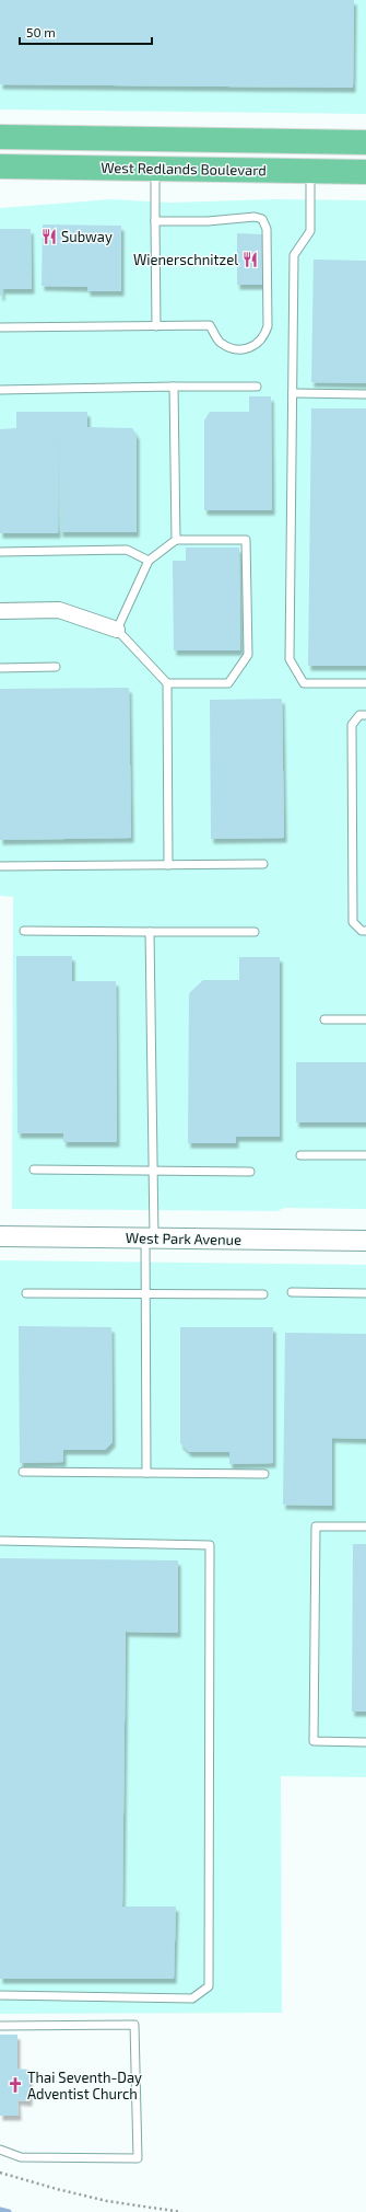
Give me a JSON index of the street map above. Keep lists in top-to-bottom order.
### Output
{
  "streets": {
    "main road": ["West Redlands Boulevard"],
    "street": ["West Park Avenue"]
  },
  "places": {
    "restaurant": ["Subway", "Wienerschnitzel"],
    "church": ["Thai Seventh-Day Adventist Church"]
  },
  "scale_bar": "50 m"
}
